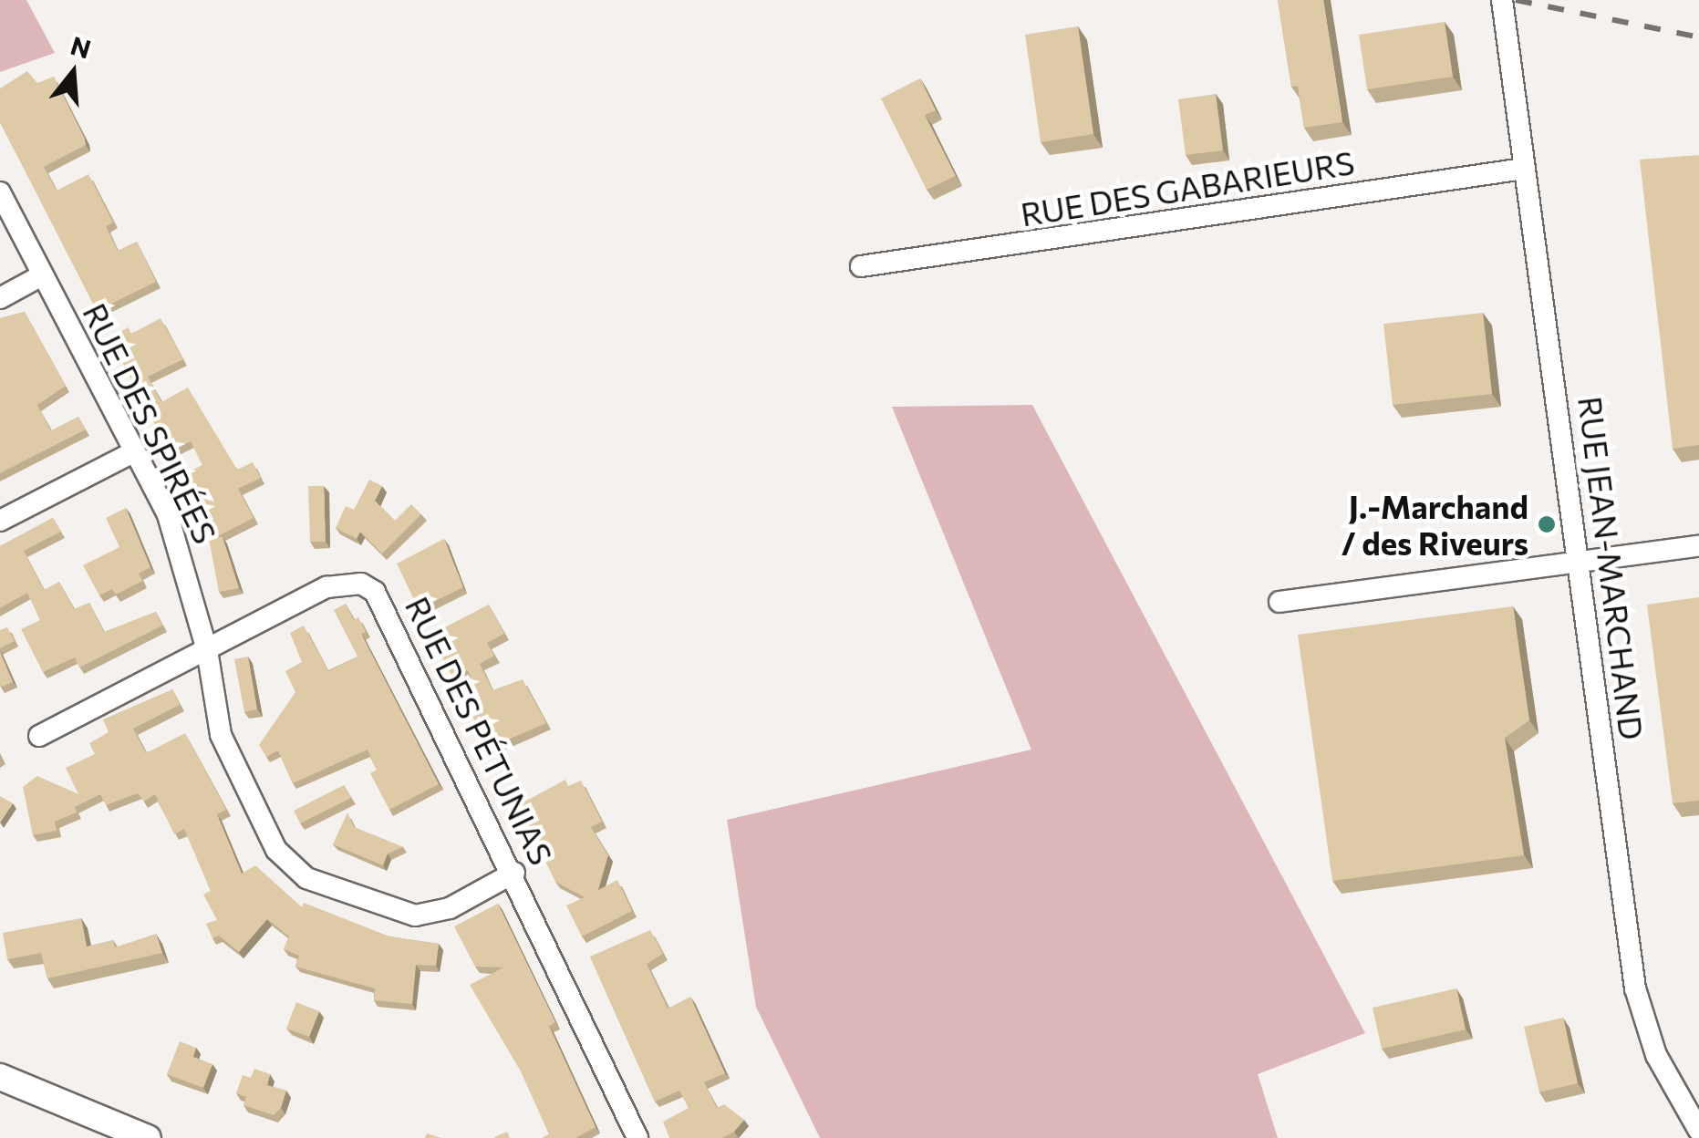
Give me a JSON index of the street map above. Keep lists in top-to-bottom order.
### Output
{
  "streets": {
    "street": [
      "RUE DES GABARIEURS",
      "RUE DES SPIRÉES",
      "RUE JEAN-MARCHAND",
      "RUE DES PÉTUNIAS"
    ]
  },
  "crossings": [
    ["RUE DES GABARIEURS", "RUE JEAN-MARCHAND"],
    ["RUE DES SPIRÉES", "RUE DES PÉTUNIAS"]
  ],
  "places": ["J.-Marchand / des Riveurs"],
  "north": "top"
}
